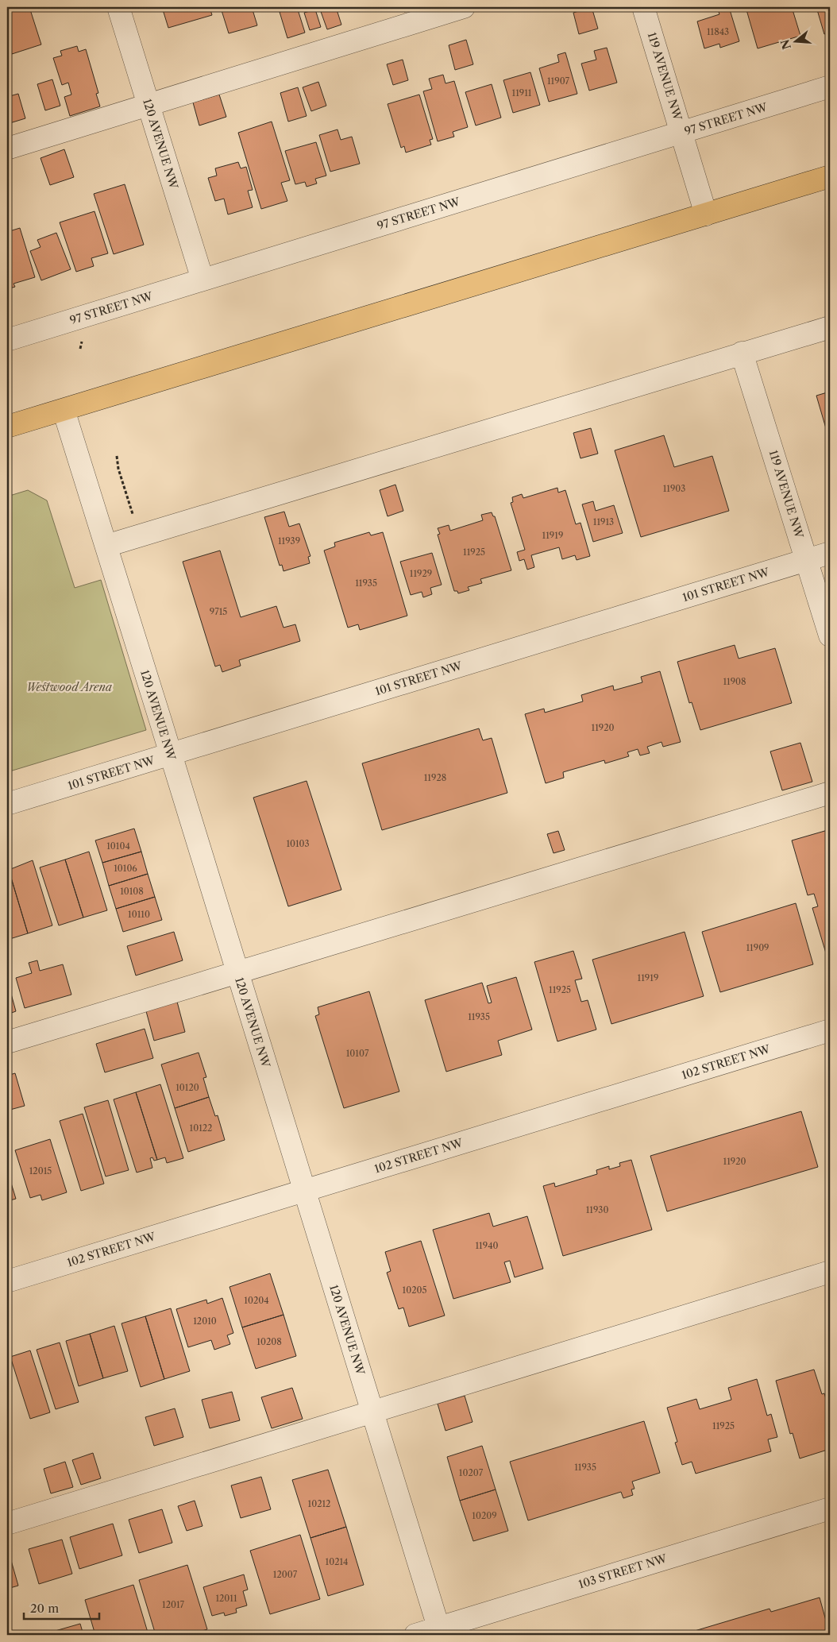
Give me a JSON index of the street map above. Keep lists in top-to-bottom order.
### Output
{
  "streets": {
    "street": [
      "119 AVENUE NW",
      "97 STREET NW",
      "120 AVENUE NW",
      "101 STREET NW",
      "102 STREET NW",
      "103 STREET NW"
    ]
  },
  "crossings": [
    ["119 AVENUE NW", "97 STREET NW"],
    ["119 AVENUE NW", "101 STREET NW"],
    ["97 STREET NW", "120 AVENUE NW"],
    ["120 AVENUE NW", "101 STREET NW"],
    ["120 AVENUE NW", "102 STREET NW"],
    ["120 AVENUE NW", "103 STREET NW"]
  ],
  "parks": ["Westwood Arena"],
  "house_numbers": [
    "11843",
    "11907",
    "11911",
    "11903",
    "11913",
    "11919",
    "11939",
    "11925",
    "11929",
    "11935",
    "9715",
    "11908",
    "11920",
    "11928",
    "10103",
    "10104",
    "10106",
    "10108",
    "10110",
    "11909",
    "11919",
    "11925",
    "11935",
    "10107",
    "10120",
    "10122",
    "11920",
    "12015",
    "11930",
    "11940",
    "10205",
    "10204",
    "12010",
    "10208",
    "11925",
    "11935",
    "10207",
    "10212",
    "10209",
    "10214",
    "12007",
    "12011",
    "12017"
  ],
  "scale_bar": "20 m",
  "north": "left"
}
